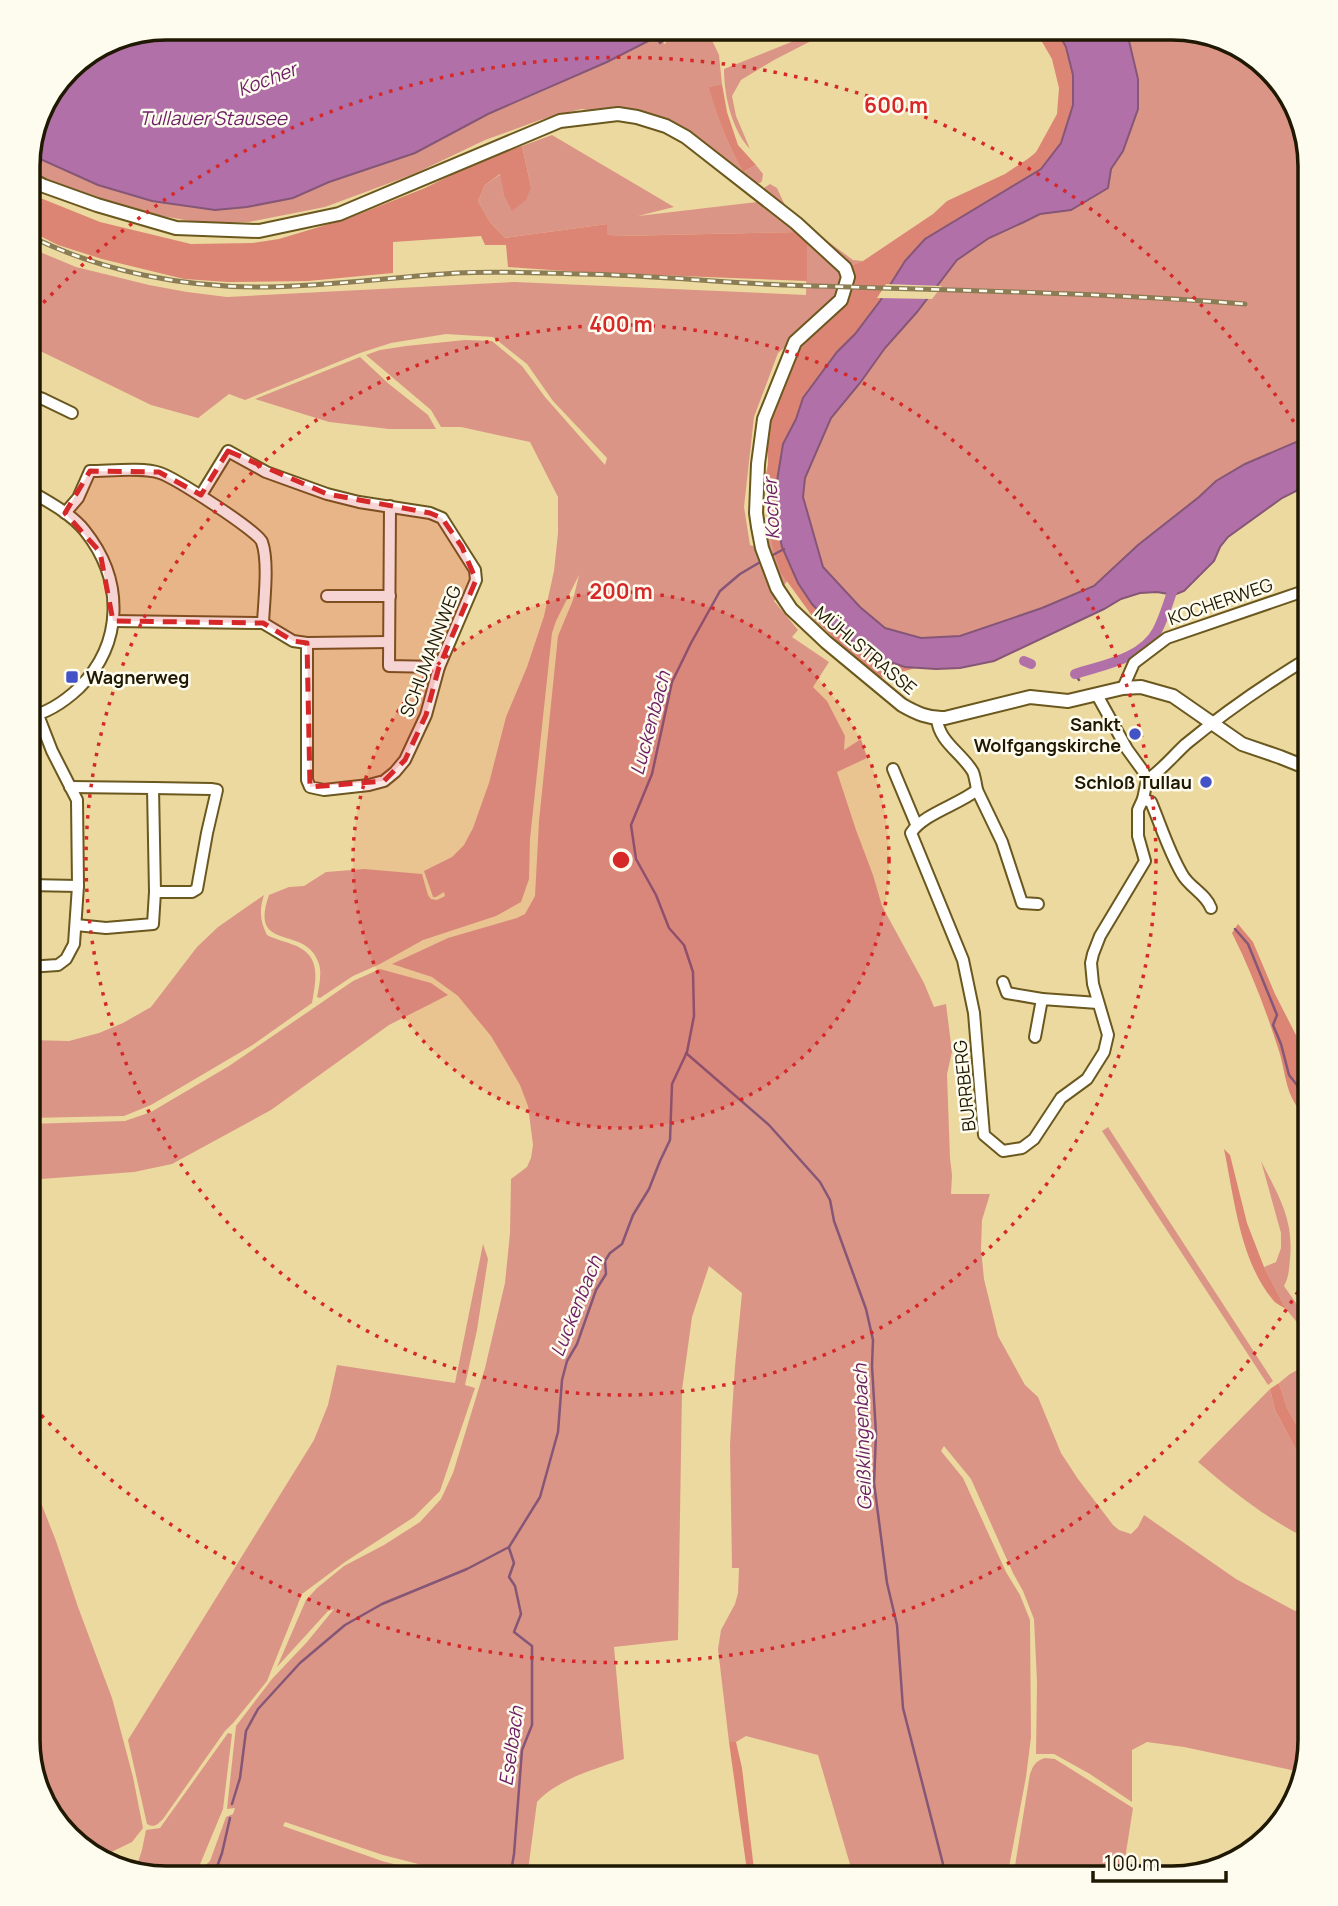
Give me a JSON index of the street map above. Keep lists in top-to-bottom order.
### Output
{
  "streets": {
    "street": [
      "KOCHERWEG",
      "MÜHLSTRASSE",
      "SCHUMANNWEG",
      "BURRBERG"
    ]
  },
  "water": [
    "Kocher",
    "Tullauer Stausee",
    "Luckenbach",
    "Geißklingenbach",
    "Eselbach"
  ],
  "places": {
    "transit": ["Wagnerweg"],
    "other": ["Sankt Wolfgangskirche", "Schloß Tullau"]
  },
  "scale_bar": "100 m",
  "rings": ["600 m", "400 m", "200 m"]
}
